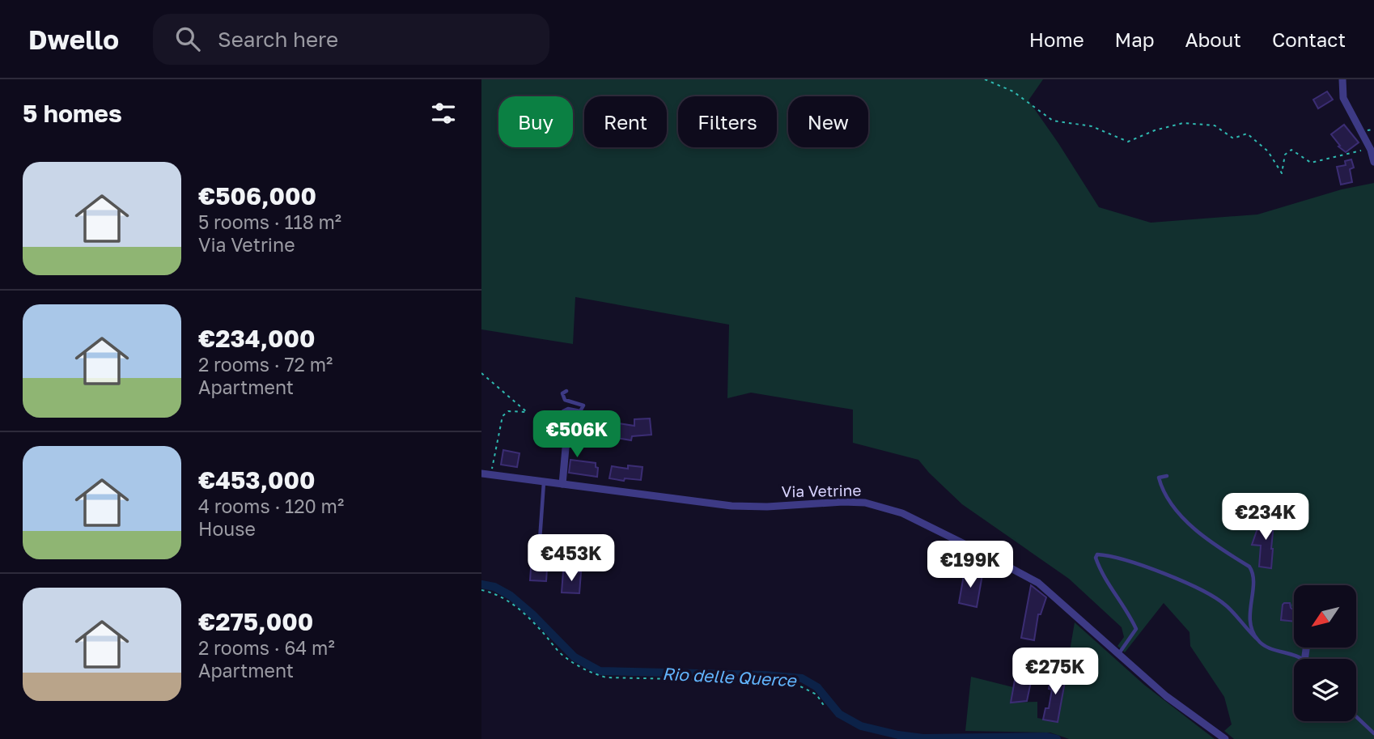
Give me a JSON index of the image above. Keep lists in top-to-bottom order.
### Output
{
  "streets": {
    "street": ["Via Vetrine"]
  },
  "water": ["Rio delle Querce"],
  "north": "bottom left",
  "page": {
    "header": "Dwello",
    "search": "Search here",
    "nav": [
      "Home",
      "Map",
      "About",
      "Contact"
    ],
    "heading": "5 homes",
    "chip": [
      "Buy",
      "Rent",
      "Filters",
      "New"
    ],
    "list": [
      {
        "name": "€506,000",
        "note": "5 rooms · 118 m² · Via Vetrine"
      },
      {
        "name": "€234,000",
        "note": "2 rooms · 72 m² · Apartment"
      },
      {
        "name": "€453,000",
        "note": "4 rooms · 120 m² · House"
      },
      {
        "name": "€275,000",
        "note": "2 rooms · 64 m² · Apartment"
      }
    ],
    "price": [
      "€506K",
      "€234K",
      "€453K",
      "€199K",
      "€275K"
    ]
  }
}
